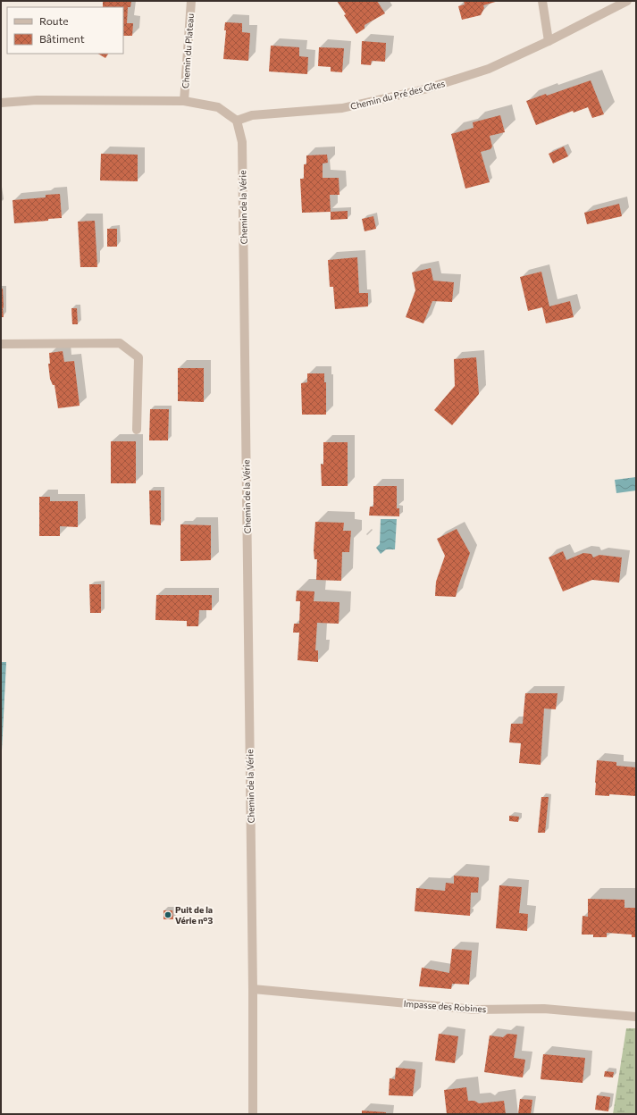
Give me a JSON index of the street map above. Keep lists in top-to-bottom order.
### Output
{
  "streets": {
    "street": [
      "Chemin du Plateau",
      "Chemin du Pré des Gîtes",
      "Chemin de la Vérie",
      "Impasse des Robines"
    ]
  },
  "crossings": [
    ["Chemin du Pré des Gîtes", "Chemin de la Vérie"],
    ["Chemin de la Vérie", "Impasse des Robines"]
  ],
  "places": ["Puit de la Vérie n°3"],
  "legend": ["Route", "Bâtiment"]
}
